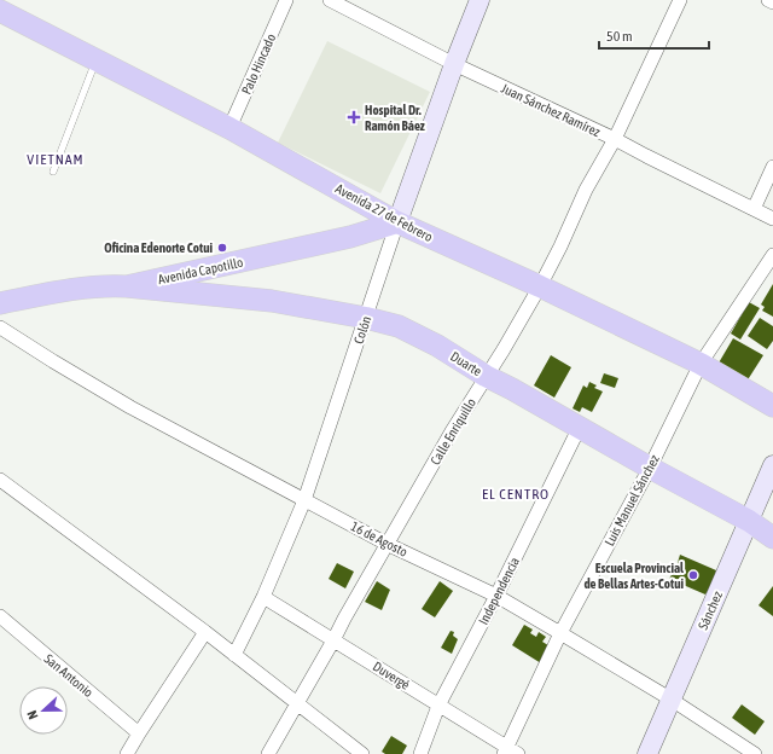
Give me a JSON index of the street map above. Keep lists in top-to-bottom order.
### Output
{
  "streets": {
    "main road": [
      "Avenida 27 de Febrero",
      "Avenida Capotillo",
      "Colón",
      "Duarte",
      "Sánchez"
    ],
    "street": [
      "Palo Hincado",
      "Juan Sánchez Ramírez",
      "Calle Enriquillo",
      "Luis Manuel Sánchez",
      "16 de Agosto",
      "Independencia",
      "San Antonio",
      "Duvergé"
    ]
  },
  "crossings": [
    ["Palo Hincado", "Avenida 27 de Febrero"],
    ["Juan Sánchez Ramírez", "Colón"],
    ["Juan Sánchez Ramírez", "Calle Enriquillo"],
    ["Avenida 27 de Febrero", "Avenida Capotillo"],
    ["Avenida 27 de Febrero", "Colón"],
    ["Avenida 27 de Febrero", "Calle Enriquillo"],
    ["Avenida 27 de Febrero", "Luis Manuel Sánchez"],
    ["Avenida Capotillo", "Colón"],
    ["Avenida Capotillo", "Duarte"],
    ["Colón", "Duarte"],
    ["Colón", "16 de Agosto"],
    ["Colón", "Duvergé"],
    ["Duarte", "Calle Enriquillo"],
    ["Duarte", "Luis Manuel Sánchez"],
    ["Duarte", "Independencia"],
    ["Duarte", "Sánchez"],
    ["Calle Enriquillo", "16 de Agosto"],
    ["Calle Enriquillo", "Duvergé"],
    ["Luis Manuel Sánchez", "16 de Agosto"],
    ["Luis Manuel Sánchez", "Duvergé"],
    ["16 de Agosto", "Independencia"],
    ["16 de Agosto", "Sánchez"],
    ["Independencia", "Duvergé"]
  ],
  "districts": ["VIETNAM", "EL CENTRO"],
  "places": {
    "health": ["Hospital Dr. Ramón Báez"],
    "other": ["Oficina Edenorte Cotui", "Escuela Provincial de Bellas Artes-Cotui"]
  },
  "scale_bar": "50 m",
  "north": "left"
}
